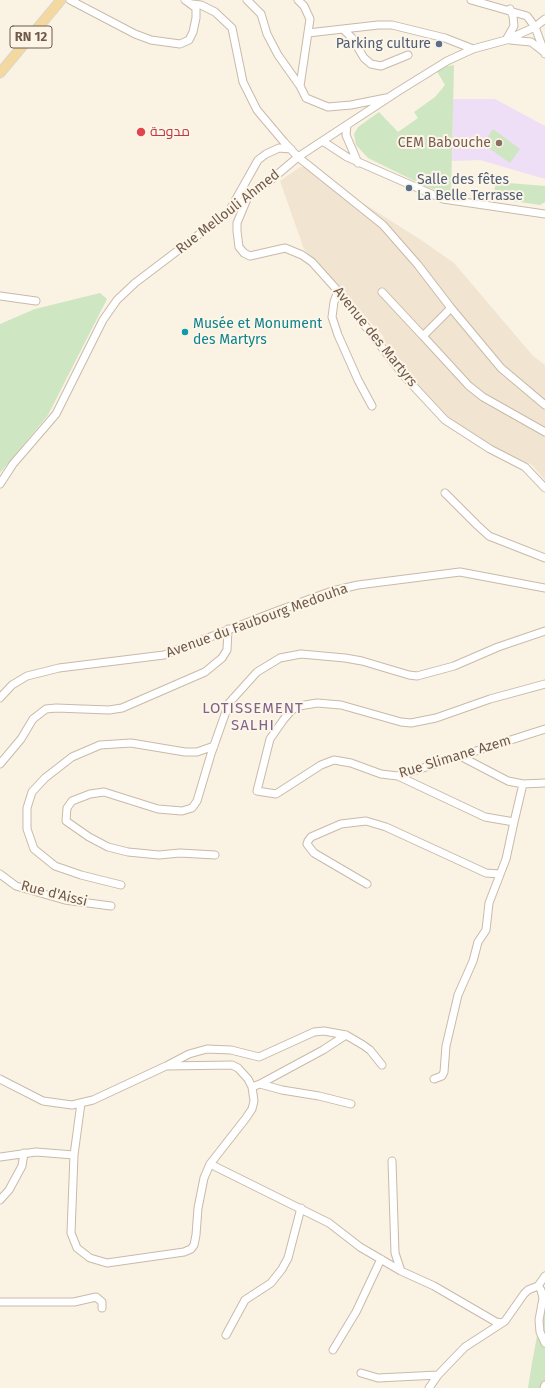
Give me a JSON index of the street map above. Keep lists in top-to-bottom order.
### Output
{
  "streets": {
    "main road": ["RN 12"],
    "street": [
      "Rue Mellouli Ahmed",
      "Avenue des Martyrs",
      "Avenue du Faubourg Medouha",
      "Rue Slimane Azem",
      "Rue d'Aissi"
    ]
  },
  "crossings": [
    ["Rue Mellouli Ahmed", "Avenue des Martyrs"]
  ],
  "districts": ["LOTISSEMENT SALHI"],
  "places": [
    "Parking culture",
    "مدوحة",
    "CEM Babouche",
    "Salle des fêtes La Belle Terrasse",
    "Musée et Monument des Martyrs"
  ]
}
